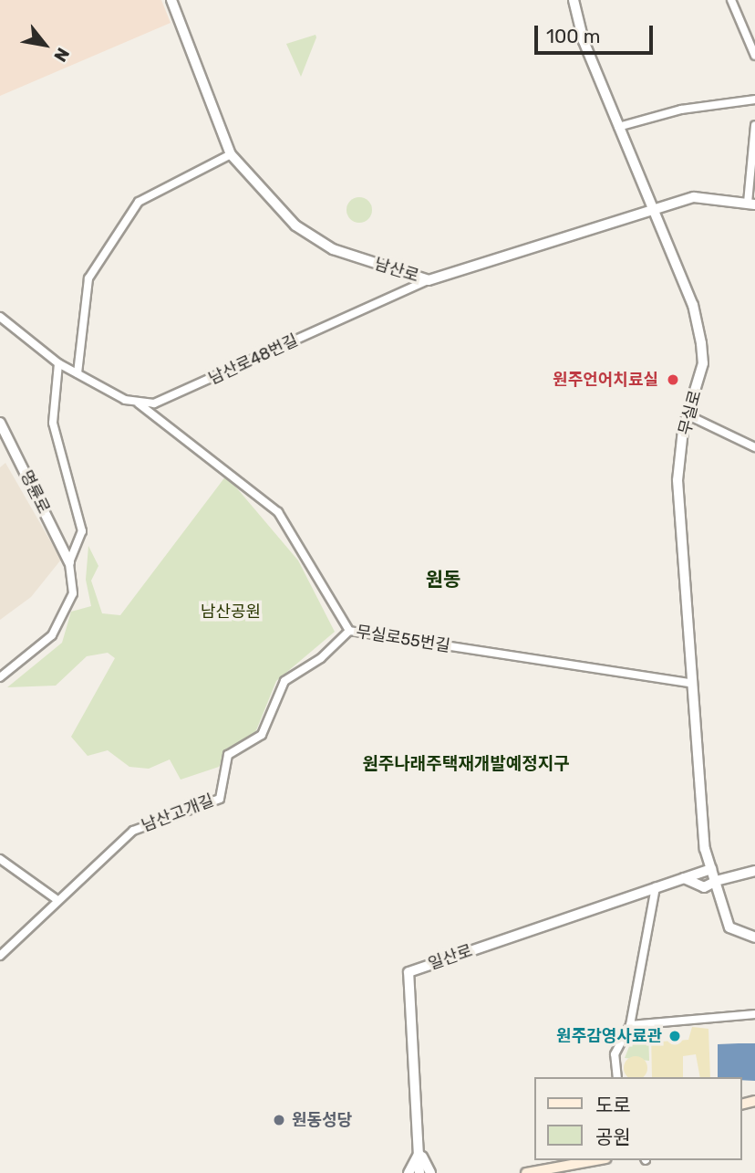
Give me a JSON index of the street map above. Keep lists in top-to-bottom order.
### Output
{
  "streets": {
    "street": [
      "남산로",
      "남산로48번길",
      "무실로",
      "명륜로",
      "무실로55번길",
      "남산고개길",
      "일산로"
    ]
  },
  "crossings": [
    ["남산로", "남산로48번길"],
    ["남산로", "무실로"],
    ["남산로48번길", "무실로55번길"],
    ["무실로", "무실로55번길"],
    ["무실로55번길", "남산고개길"]
  ],
  "districts": ["원동", "원주나래주택재개발예정지구"],
  "parks": ["남산공원"],
  "places": ["원주언어치료실", "원주감영사료관", "원동성당"],
  "legend": ["도로", "공원"],
  "scale_bar": "100 m",
  "north": "bottom right"
}
